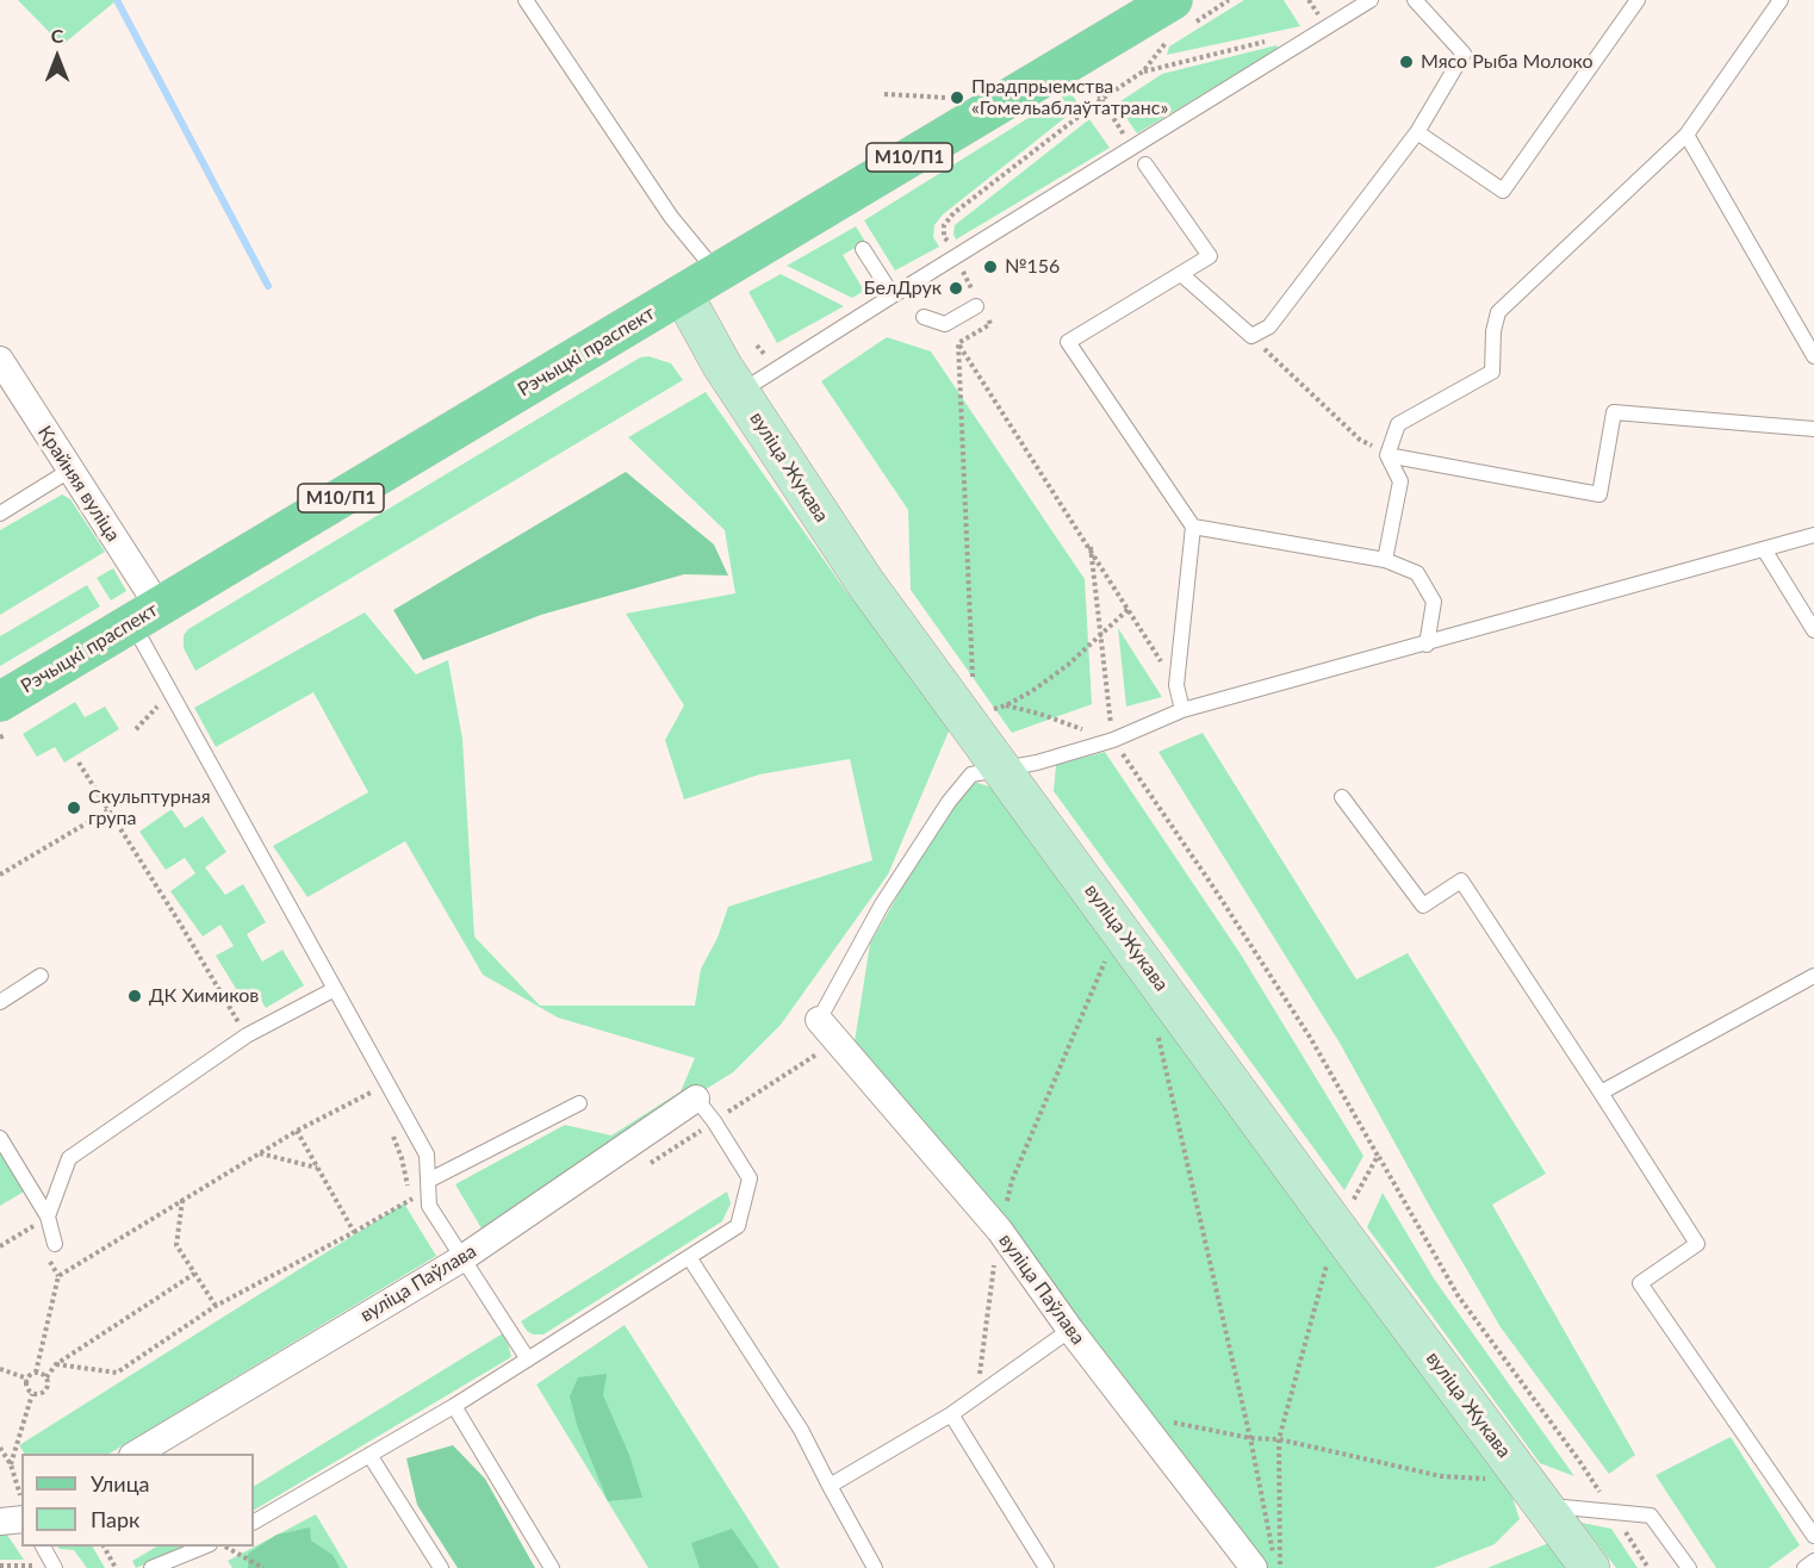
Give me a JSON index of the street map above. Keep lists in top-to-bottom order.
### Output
{
  "streets": {
    "main road": ["М10/П1", "Рэчыцкі праспект"],
    "street": ["вуліца Жукава", "Крайняя вуліца", "вуліца Паўлава"]
  },
  "crossings": [
    ["Рэчыцкі праспект", "вуліца Жукава"],
    ["Рэчыцкі праспект", "Крайняя вуліца"]
  ],
  "places": [
    "Мясо Рыба Молоко",
    "Прадпрыемства «Гомельаблаўтатранс»",
    "№156",
    "БелДрук",
    "Скульптурная група",
    "ДК Химиков"
  ],
  "legend": ["Улица", "Парк"],
  "north": "top"
}
